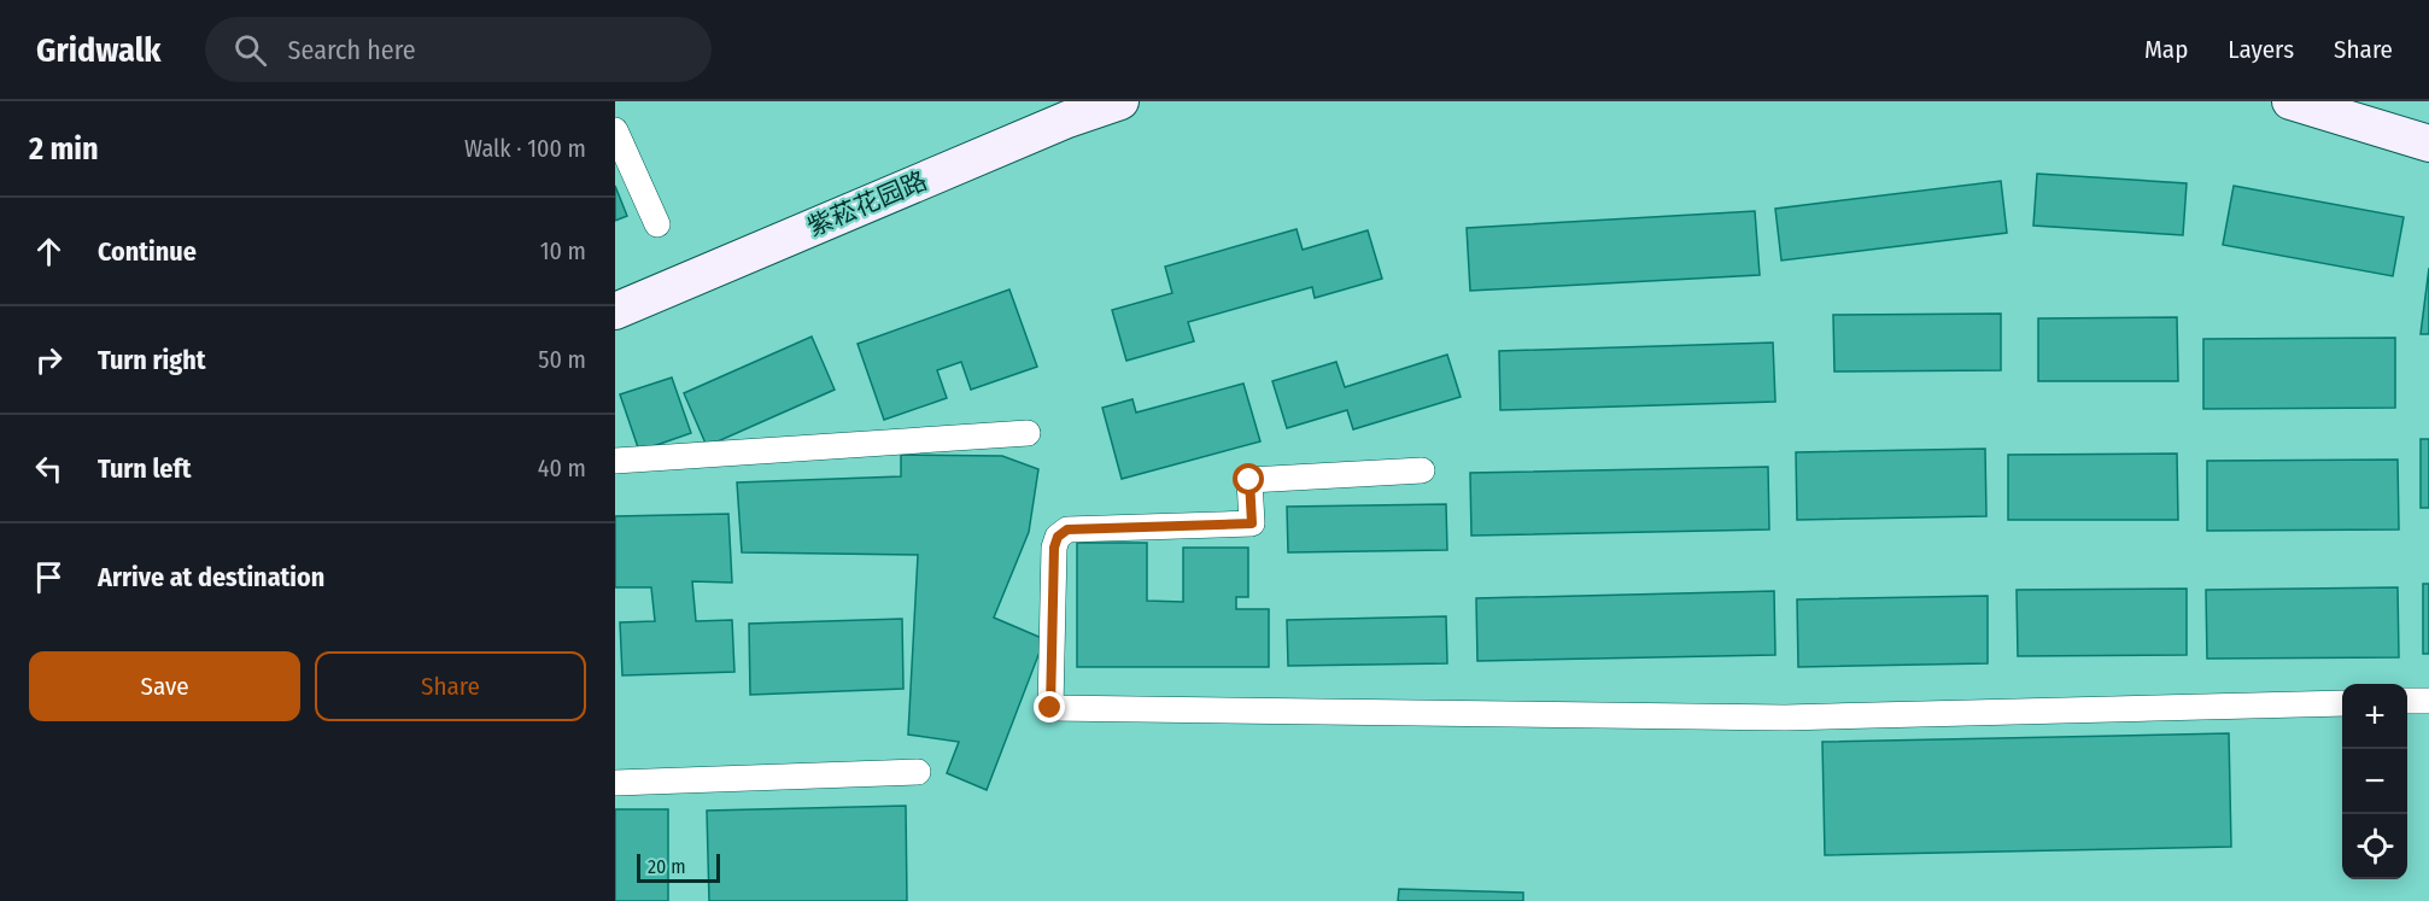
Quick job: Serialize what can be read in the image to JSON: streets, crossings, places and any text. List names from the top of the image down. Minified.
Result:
{"streets":{"street":["紫菘花园路"]},"scale_bar":"20 m","page":{"header":"Gridwalk","search":"Search here","nav":["Map","Layers","Share"],"heading":["2 min","Walk · 100 m"],"list":[["Continue","10 m"],["Turn right","50 m"],["Turn left","40 m"],"Arrive at destination"],"buttons":["Save","Share"],"map_buttons":["+","−"],"scale":"20 m"}}
